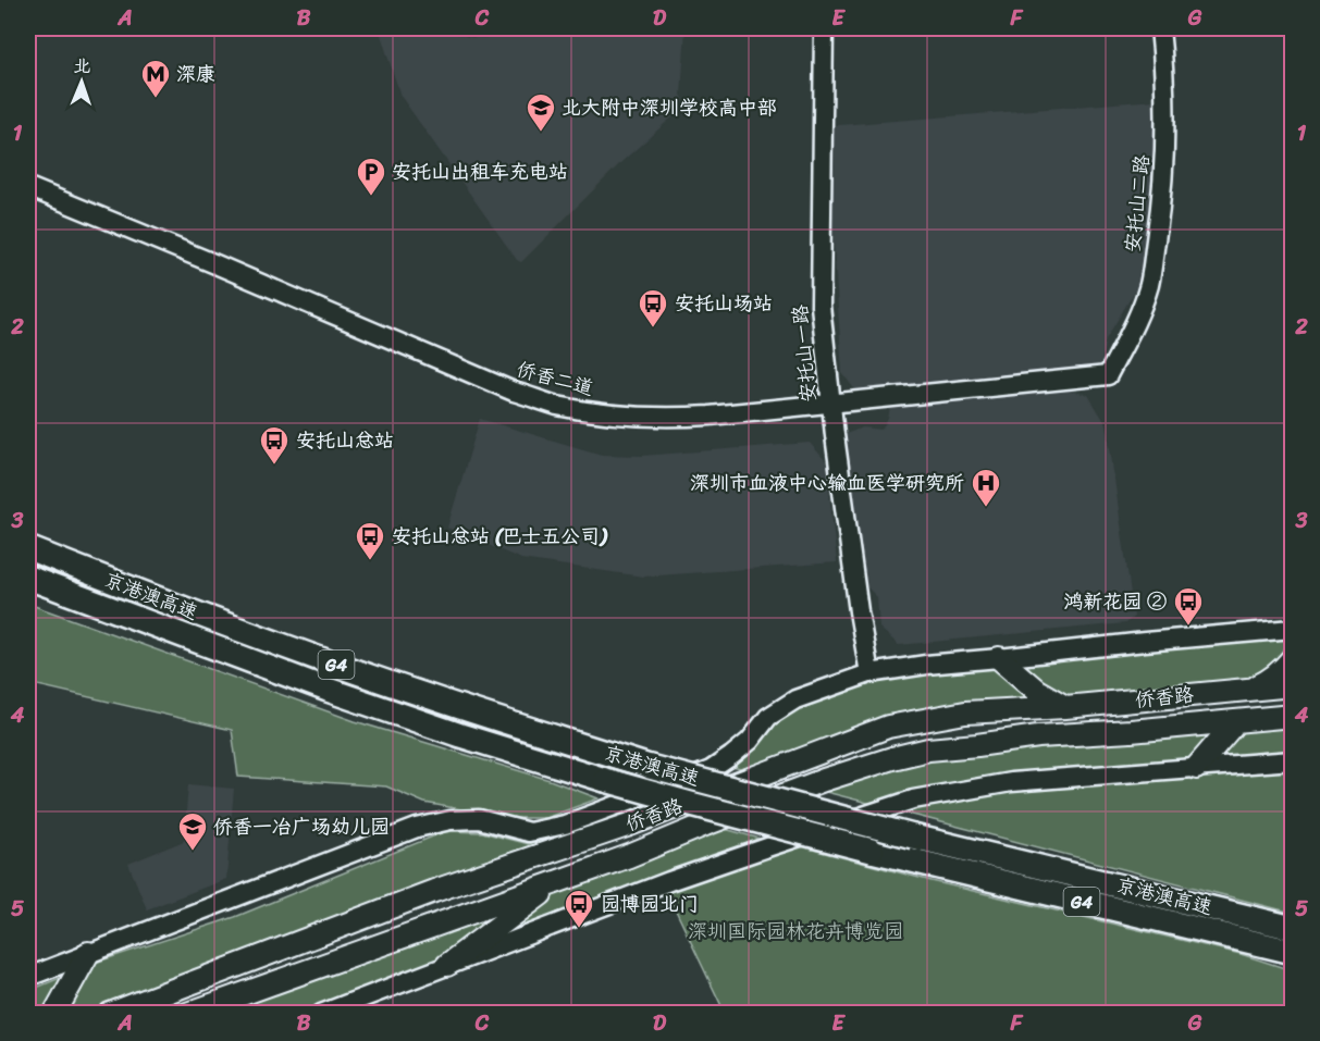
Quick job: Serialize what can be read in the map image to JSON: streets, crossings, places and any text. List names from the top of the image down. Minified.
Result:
{"streets":{"highway":["京港澳高速","G4"],"main road":["安托山二路","安托山一路","侨香二道","侨香路"]},"crossings":[["安托山二路","侨香二道"],["安托山一路","侨香二道"]],"parks":["深圳国际园林花卉博览园"],"places":{"metro station":["深康"],"school or university":["北大附中深圳学校高中部","侨香一冶广场幼儿园"],"parking":["安托山出租车充电站"],"bus stop":["安托山场站","安托山总站","安托山总站 (巴士五公司)","鸿新花园 ②","园博园北门"],"hospital":["深圳市血液中心输血医学研究所"]},"north":"top","grid":{"columns":["A","B","C","D","E","F","G"],"rows":["1","2","3","4","5"]}}
